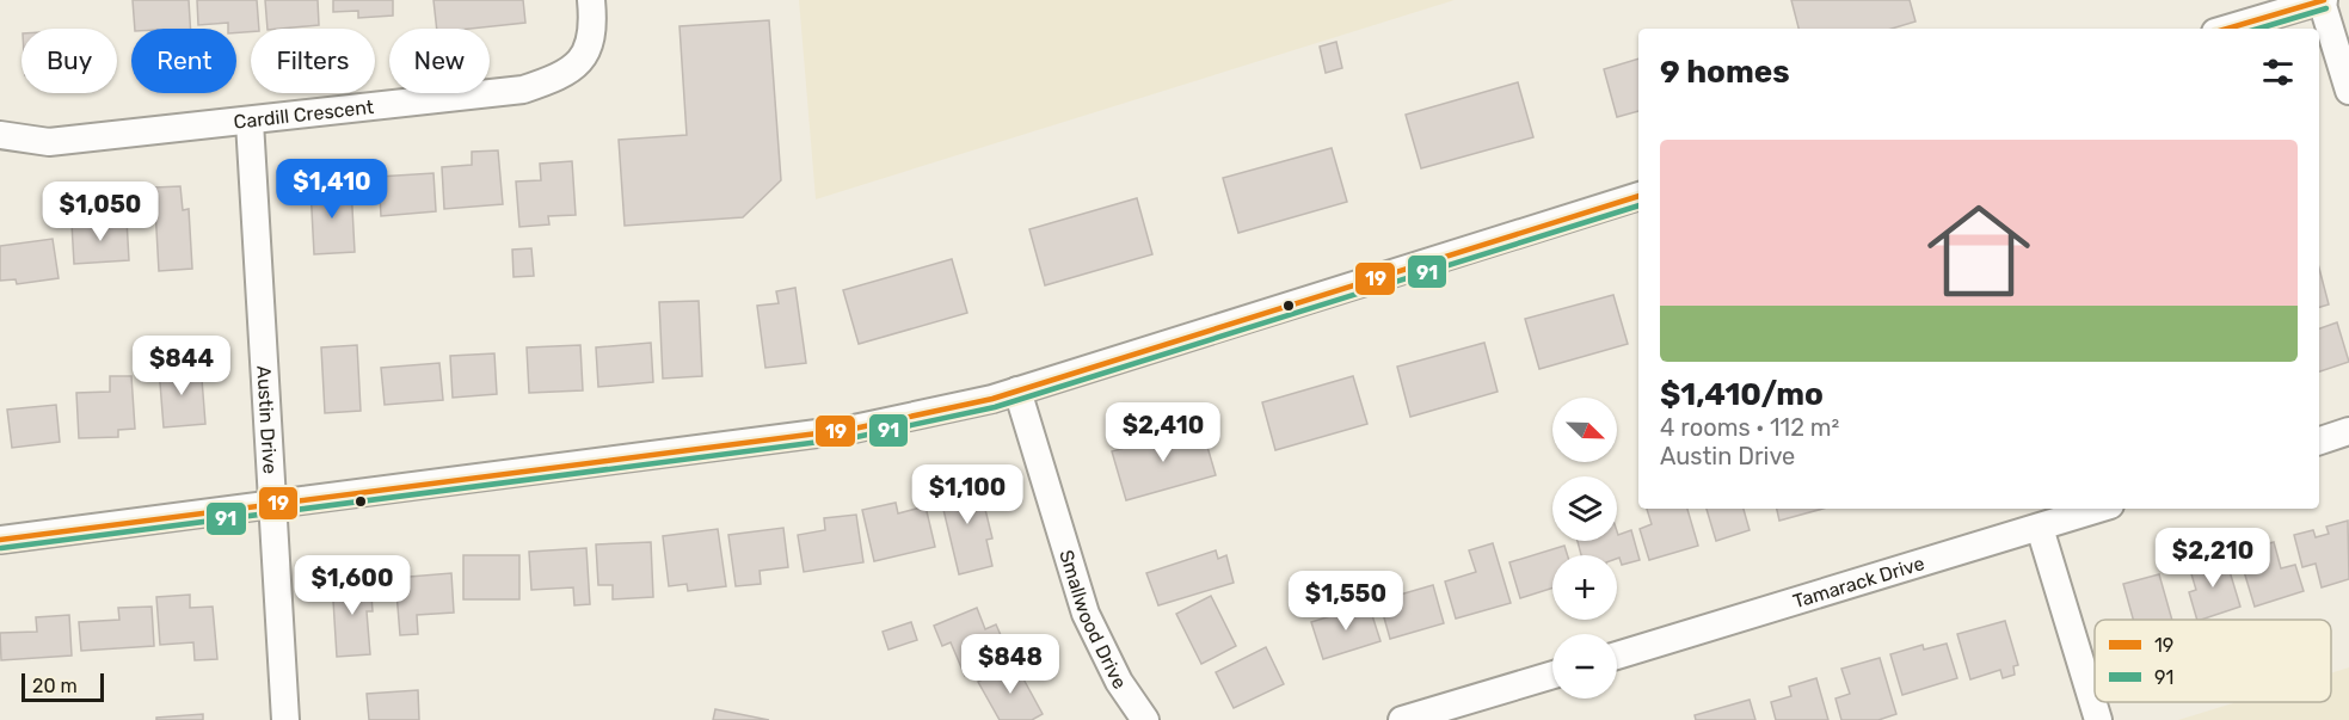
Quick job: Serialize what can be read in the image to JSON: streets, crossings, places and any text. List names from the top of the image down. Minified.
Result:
{"streets":{"street":["Cardill Crescent","Austin Drive","Tamarack Drive","Smallwood Drive"]},"crossings":[["Cardill Crescent","Austin Drive"]],"lines":["transit line 19","transit line 91"],"legend":["19","91"],"scale_bar":"20 m","north":"bottom right","page":{"chip":["Buy","Rent","Filters","New"],"heading":"9 homes","list":[{"name":"$1,410/mo","note":"4 rooms · 112 m² · Austin Drive"}],"price":["$1,410","$1,050","$844","$2,410","$1,100","$2,210","$1,600","$1,550","$848"],"map_buttons":["+","−"],"scale":"20 m"}}
